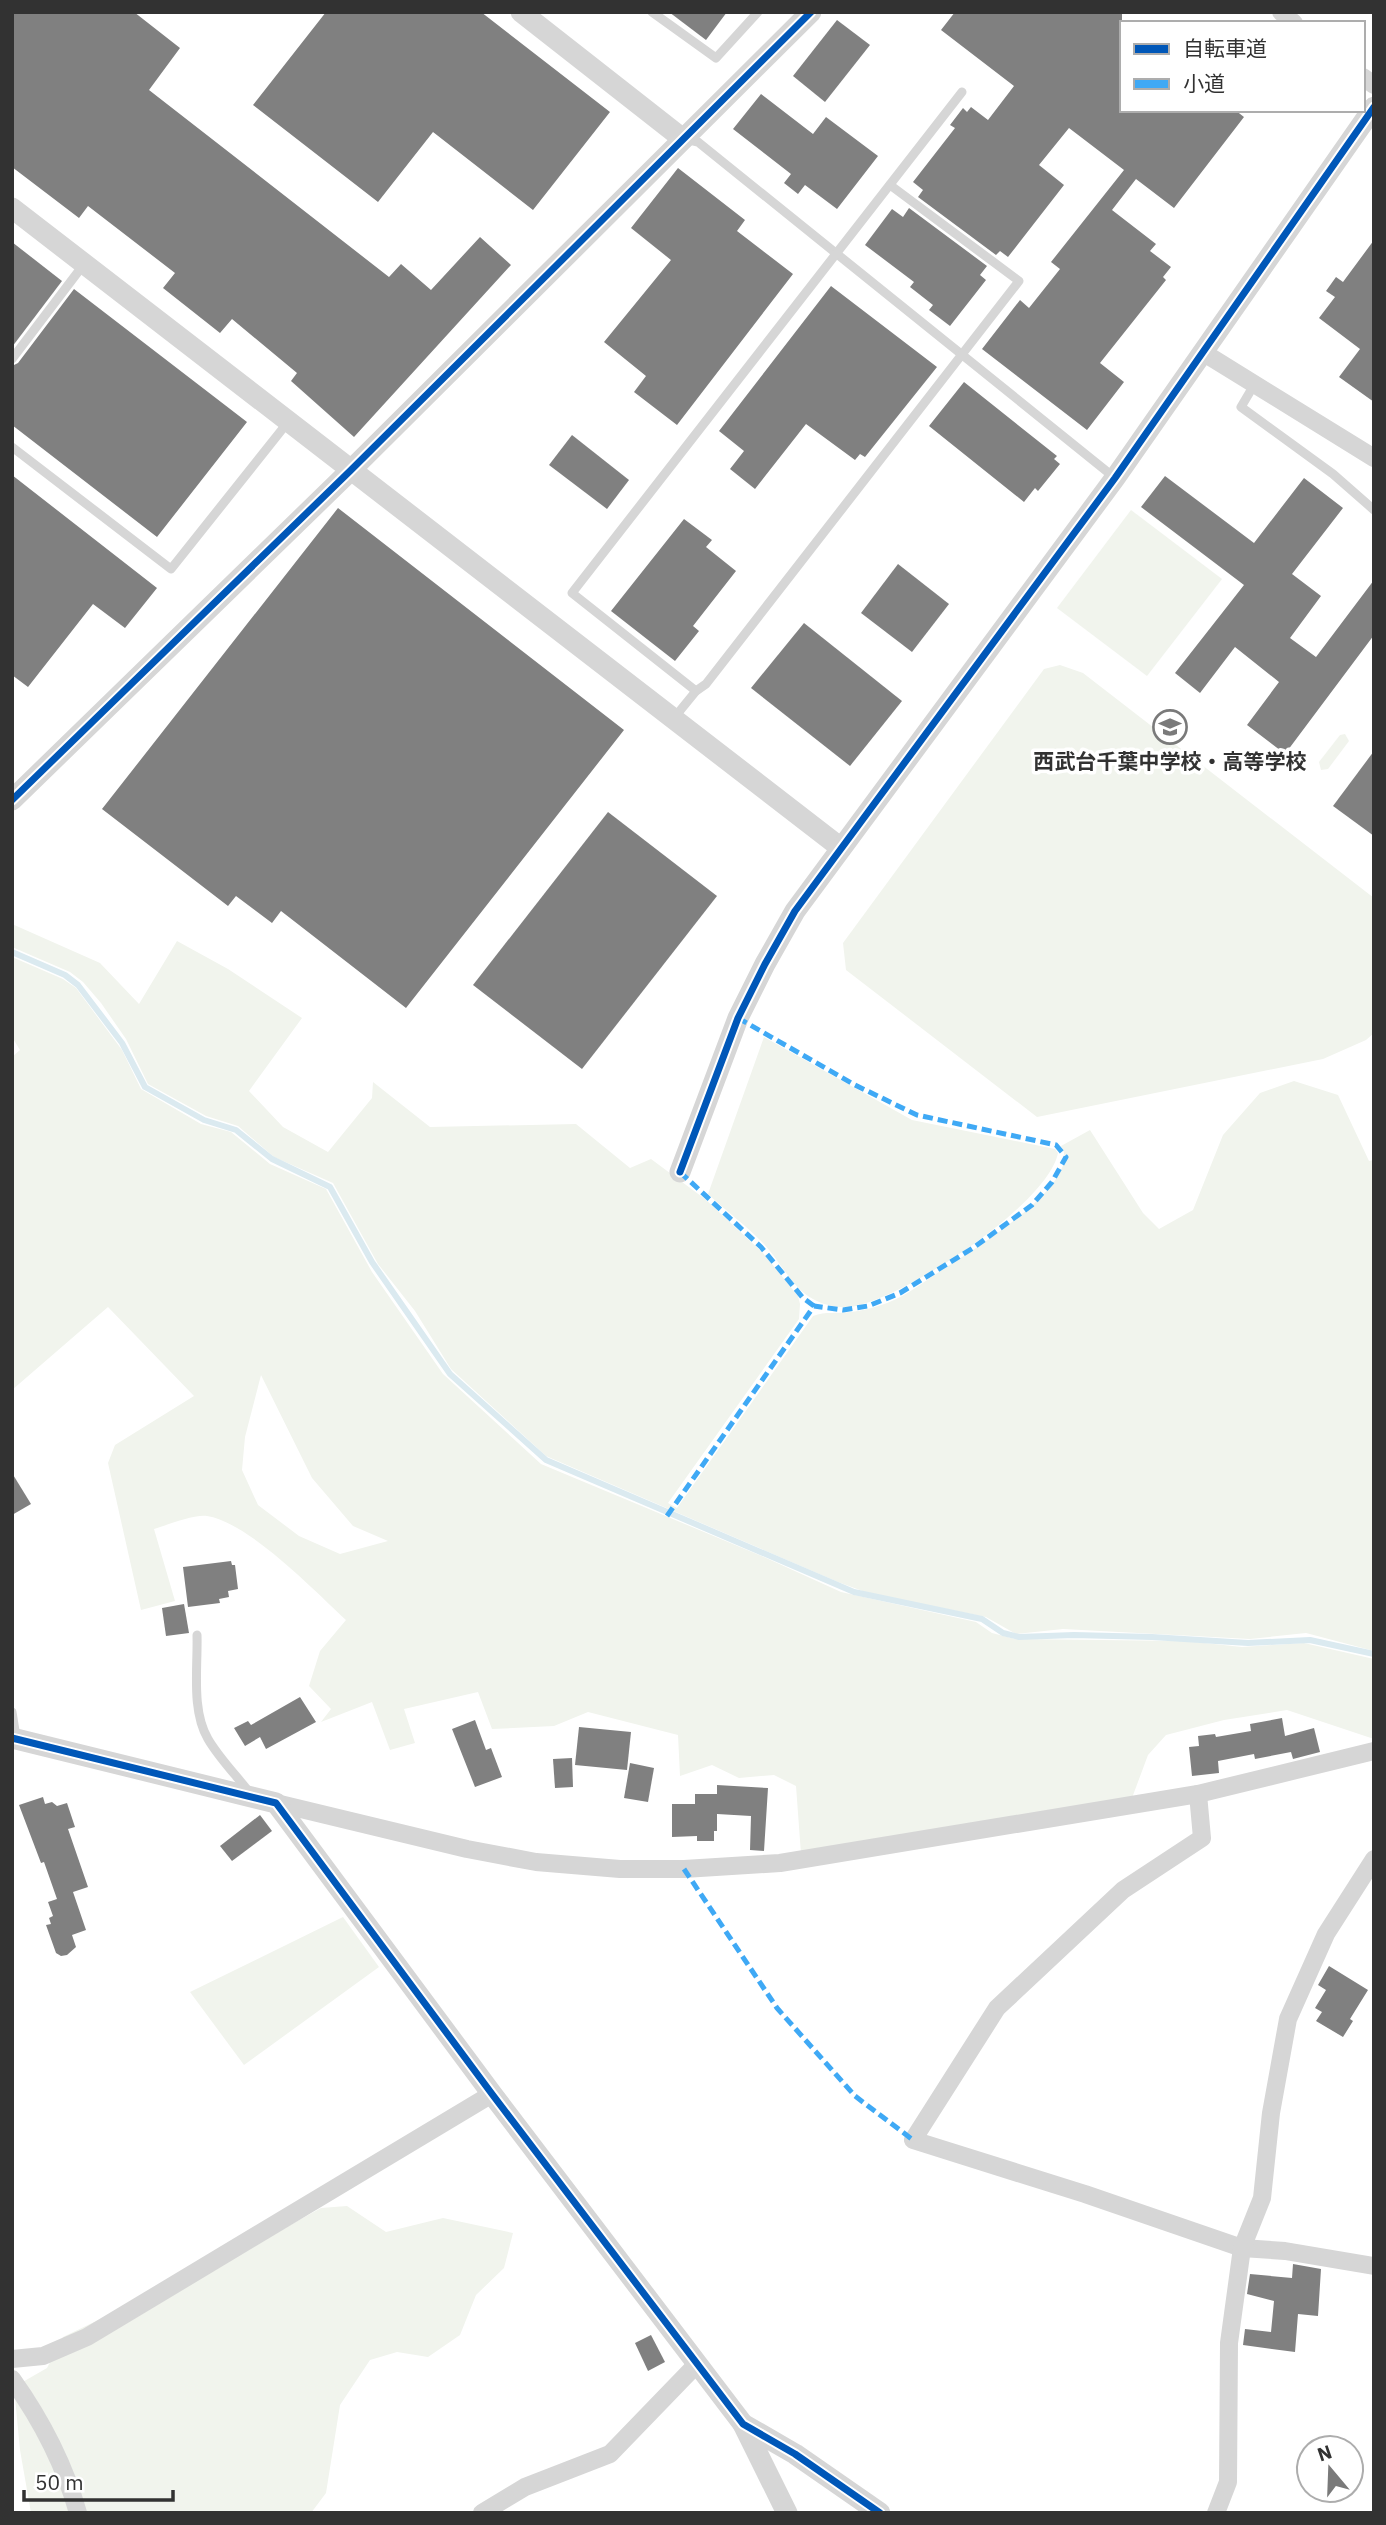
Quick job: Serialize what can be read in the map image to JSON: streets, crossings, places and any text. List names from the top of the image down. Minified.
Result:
{"places":{"school or university":["西武台千葉中学校・高等学校"]},"legend":["自転車道","小道"],"scale_bar":"50 m","north":"top"}
